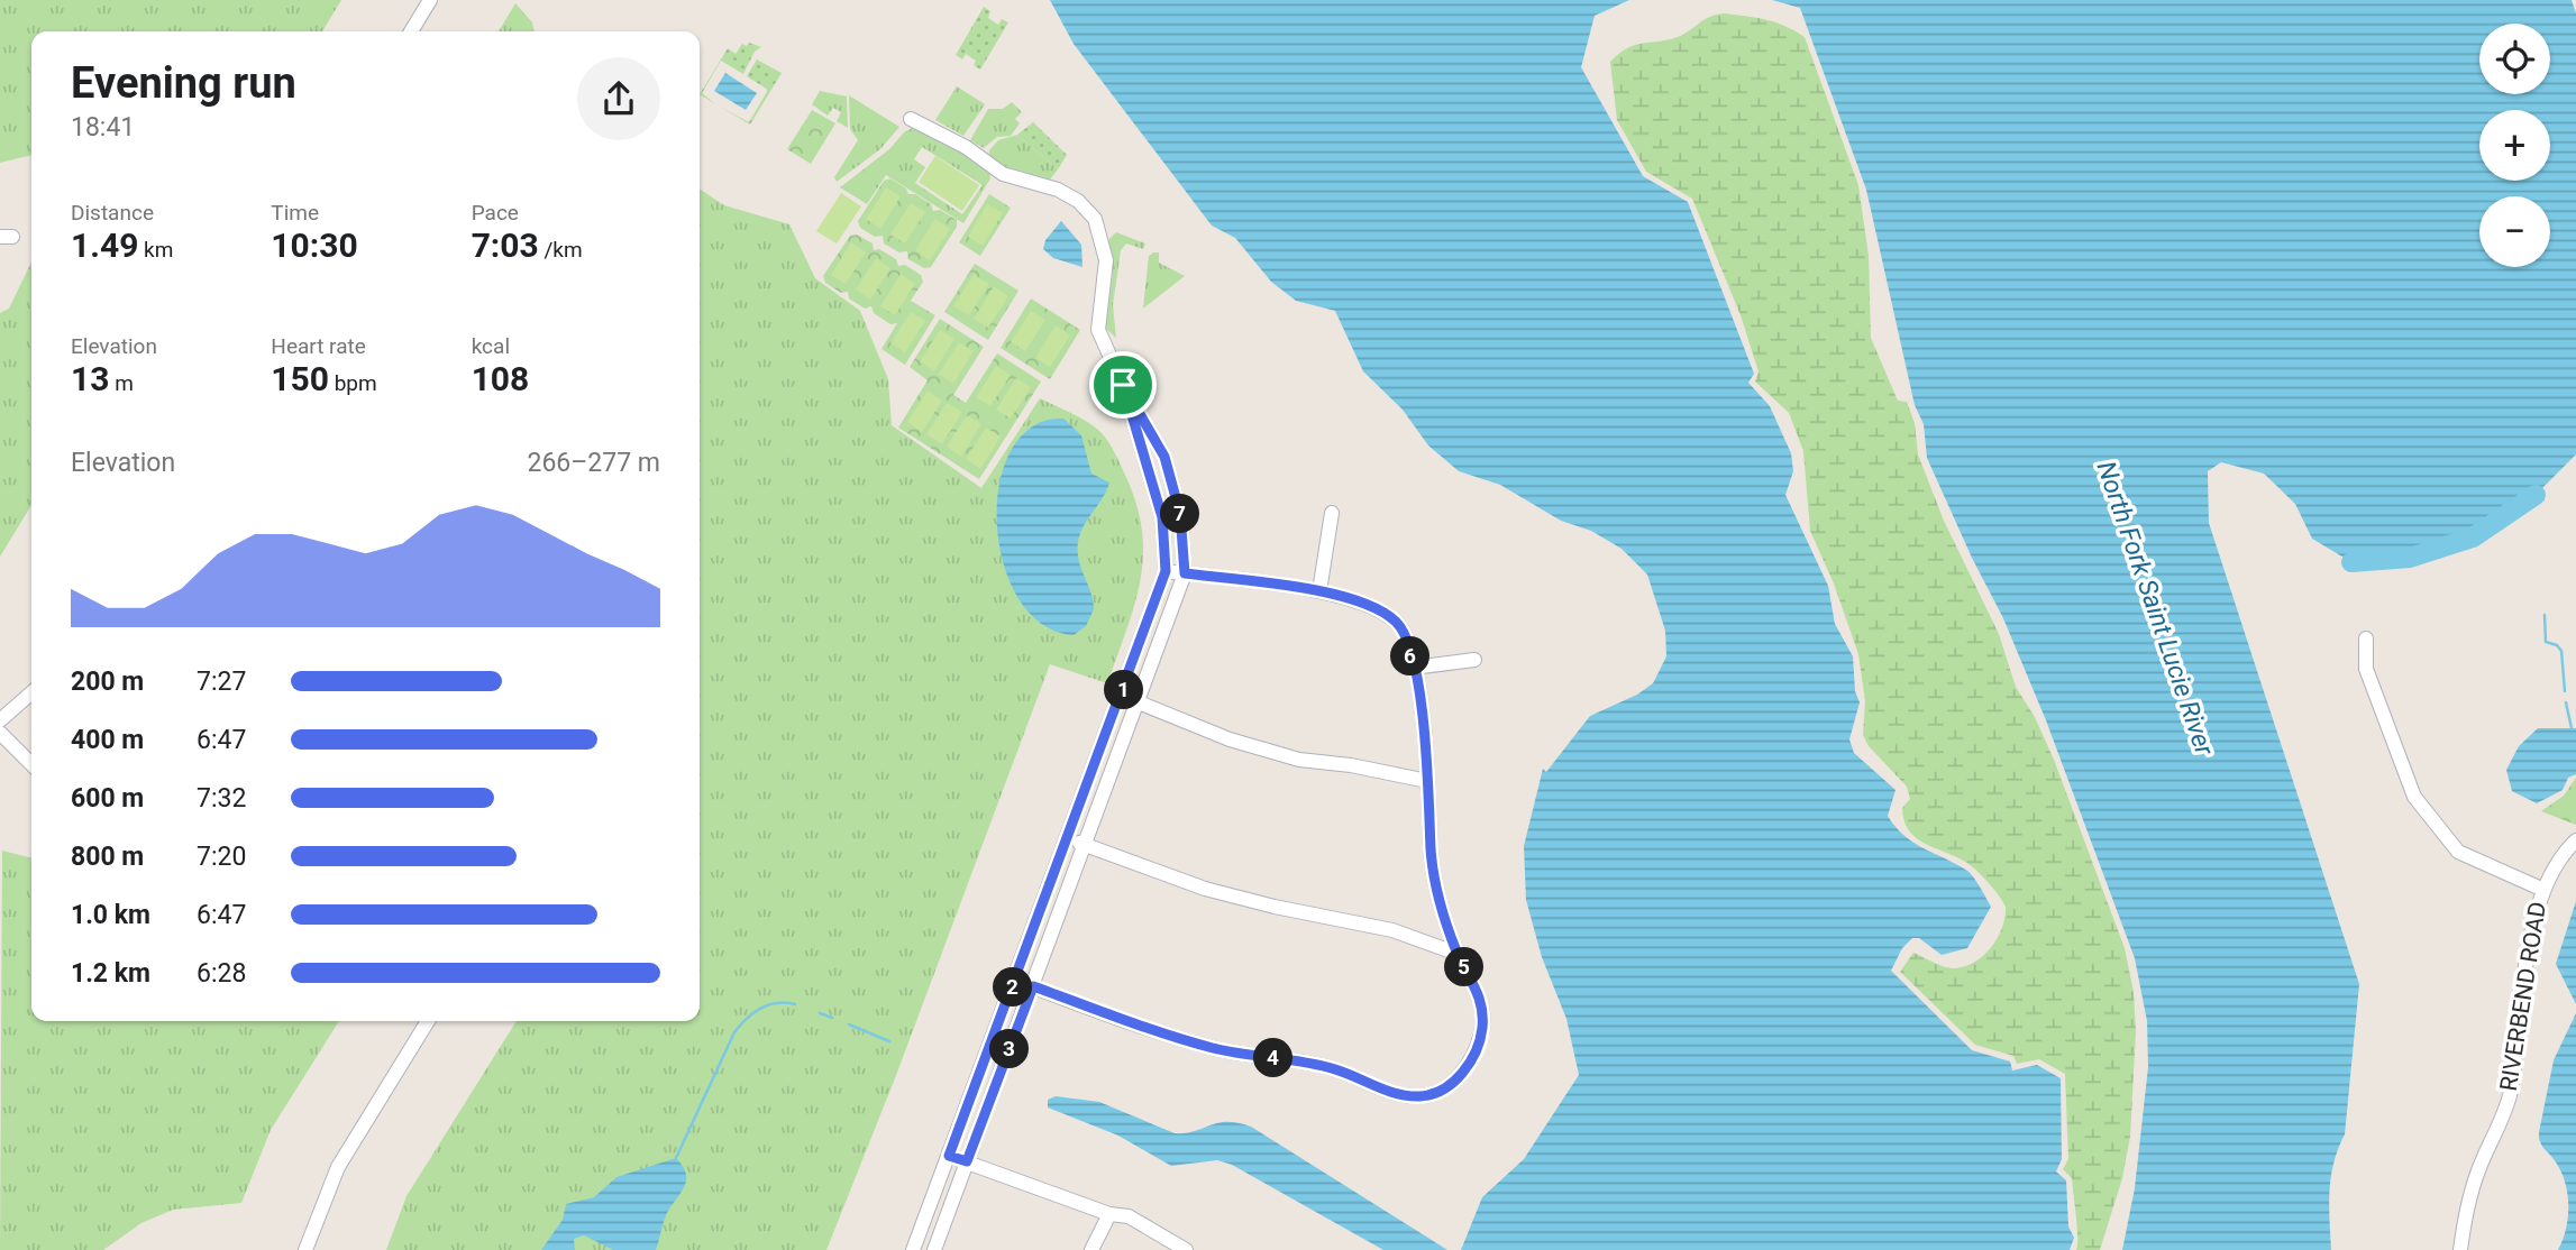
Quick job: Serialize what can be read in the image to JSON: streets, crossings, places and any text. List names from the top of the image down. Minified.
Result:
{"streets":{"street":["RIVERBEND ROAD"]},"water":["North Fork Saint Lucie River"],"page":{"map_buttons":["+","−"],"heading":["Evening run","18:41"],"stats":[["Distance","1.49 km"],["Time","10:30"],["Pace","7:03 /km"],["Elevation","13 m"],["Heart rate","150 bpm"],["kcal","108"]],"chart":["Elevation","266–277 m"],"pins":["7","6","1","5","2","3","4"],"list":[{"name":"200 m","note":"7:27"},{"name":"400 m","note":"6:47"},{"name":"600 m","note":"7:32"},{"name":"800 m","note":"7:20"},{"name":"1.0 km","note":"6:47"},{"name":"1.2 km","note":"6:28"}]}}
